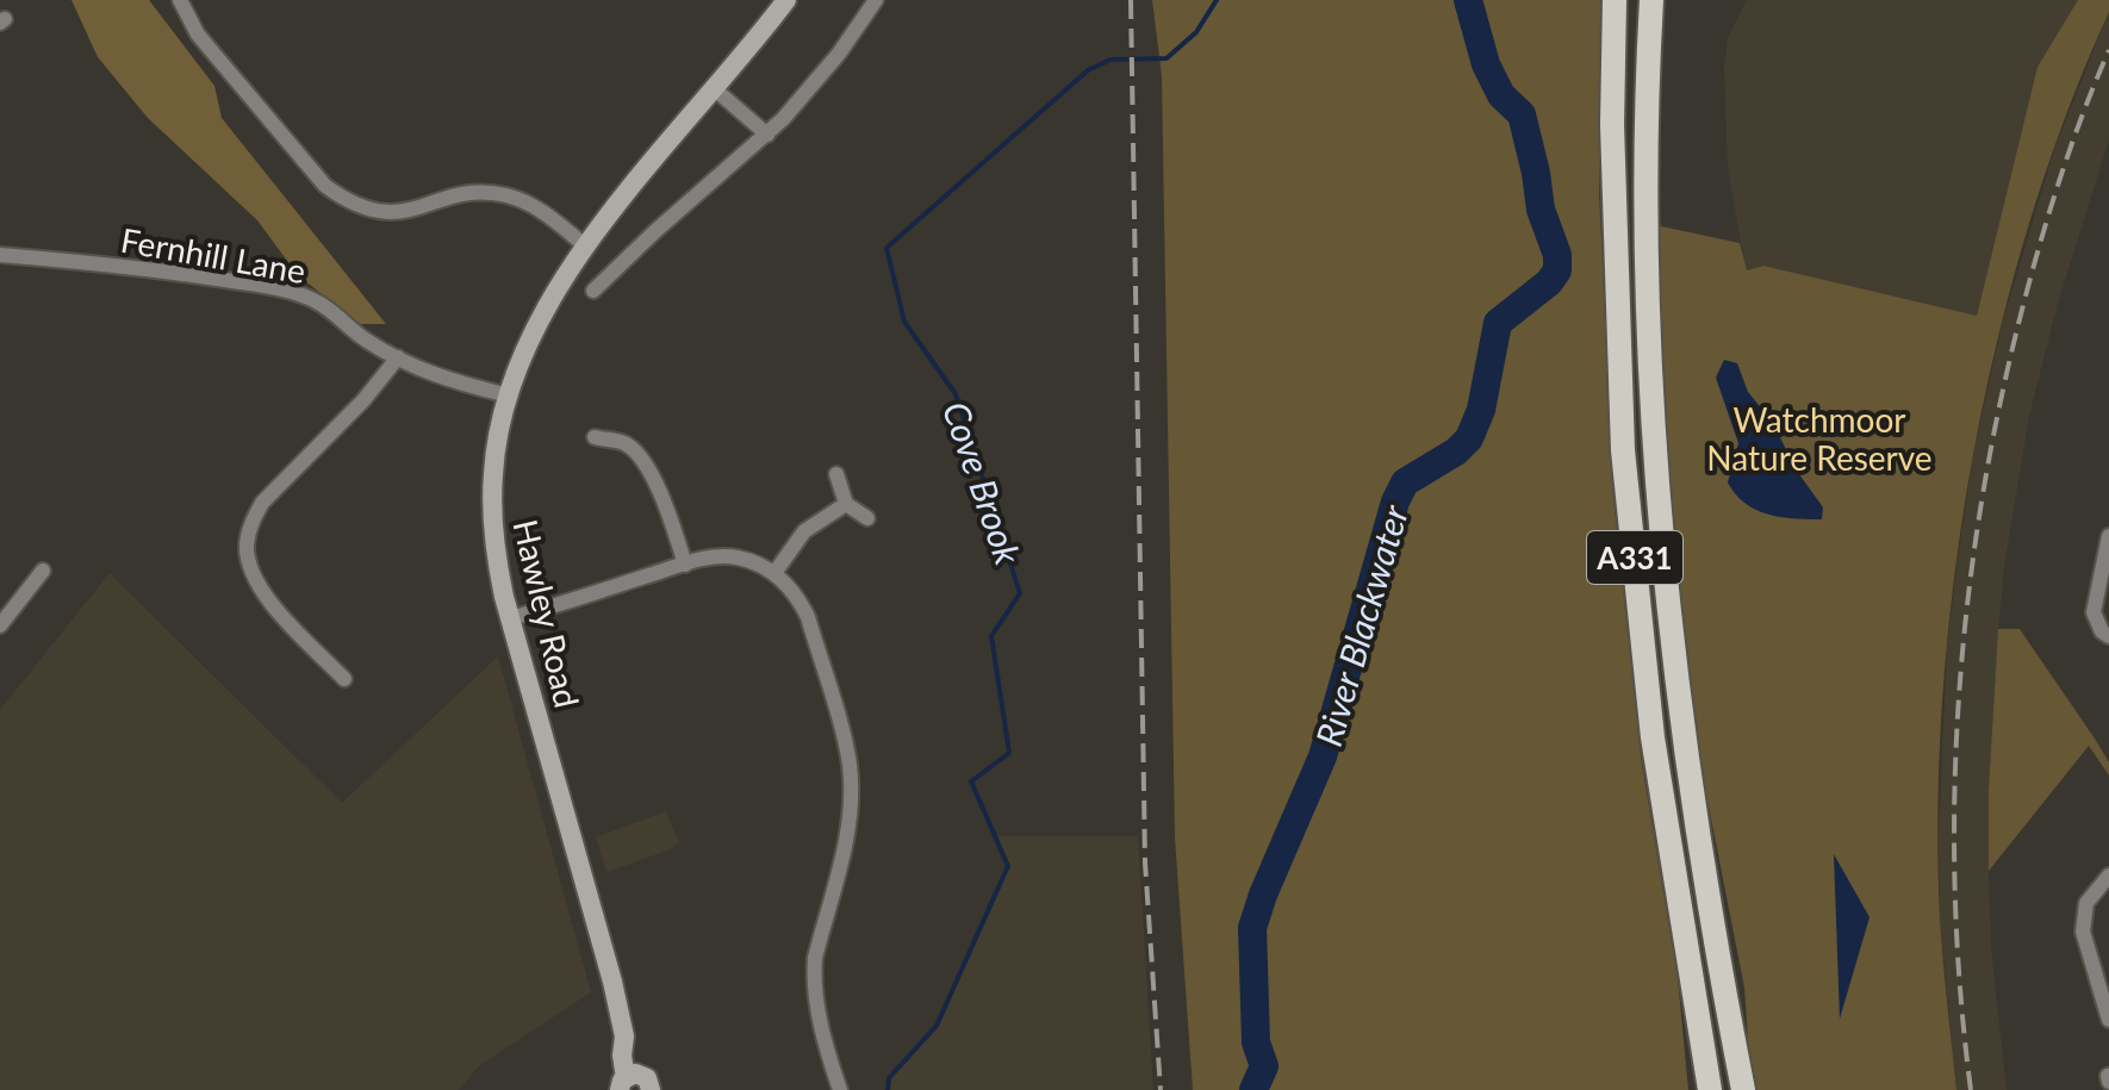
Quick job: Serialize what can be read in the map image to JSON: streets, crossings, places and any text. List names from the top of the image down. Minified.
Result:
{"streets":{"main road":["A331","Hawley Road"],"street":["Fernhill Lane"]},"crossings":[["Fernhill Lane","Hawley Road"]],"water":["Cove Brook","River Blackwater"],"parks":["Watchmoor Nature Reserve"]}
